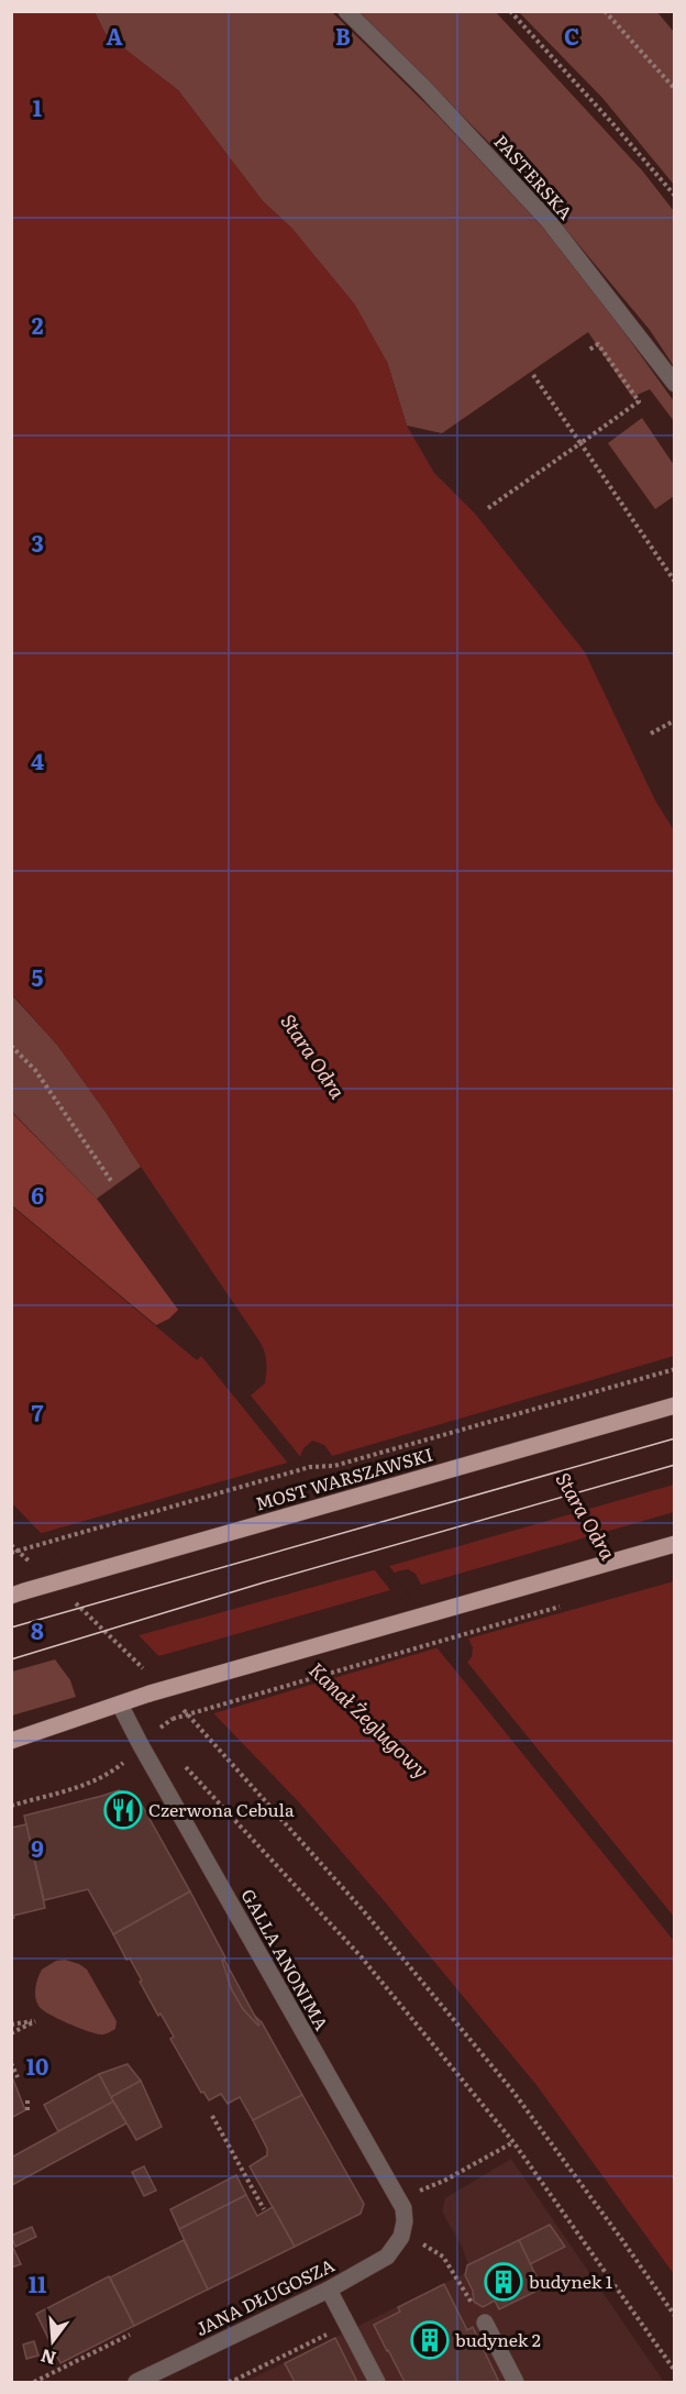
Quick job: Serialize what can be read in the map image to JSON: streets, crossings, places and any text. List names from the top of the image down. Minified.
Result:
{"streets":{"main road":["MOST WARSZAWSKI"],"street":["PASTERSKA","GALLA ANONIMA","JANA DŁUGOSZA"]},"crossings":[["GALLA ANONIMA","JANA DŁUGOSZA"]],"water":["Stara Odra","Kanał Żeglugowy"],"places":{"restaurant":["Czerwona Cebula"],"building":["budynek 1","budynek 2"]},"north":"bottom","grid":{"columns":["A","B","C"],"rows":["1","2","3","4","5","6","7","8","9","10","11"]}}
